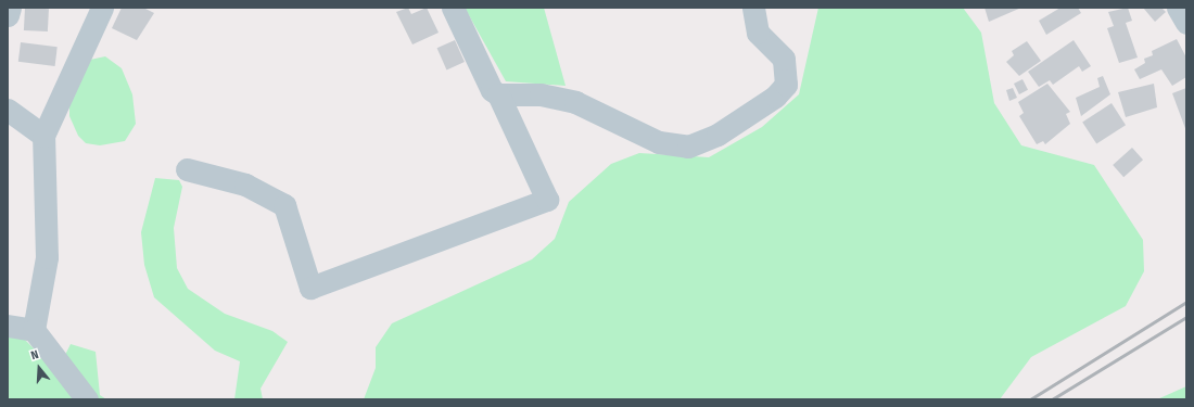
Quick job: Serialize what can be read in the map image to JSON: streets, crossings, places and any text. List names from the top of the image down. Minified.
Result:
{"north":"top"}
